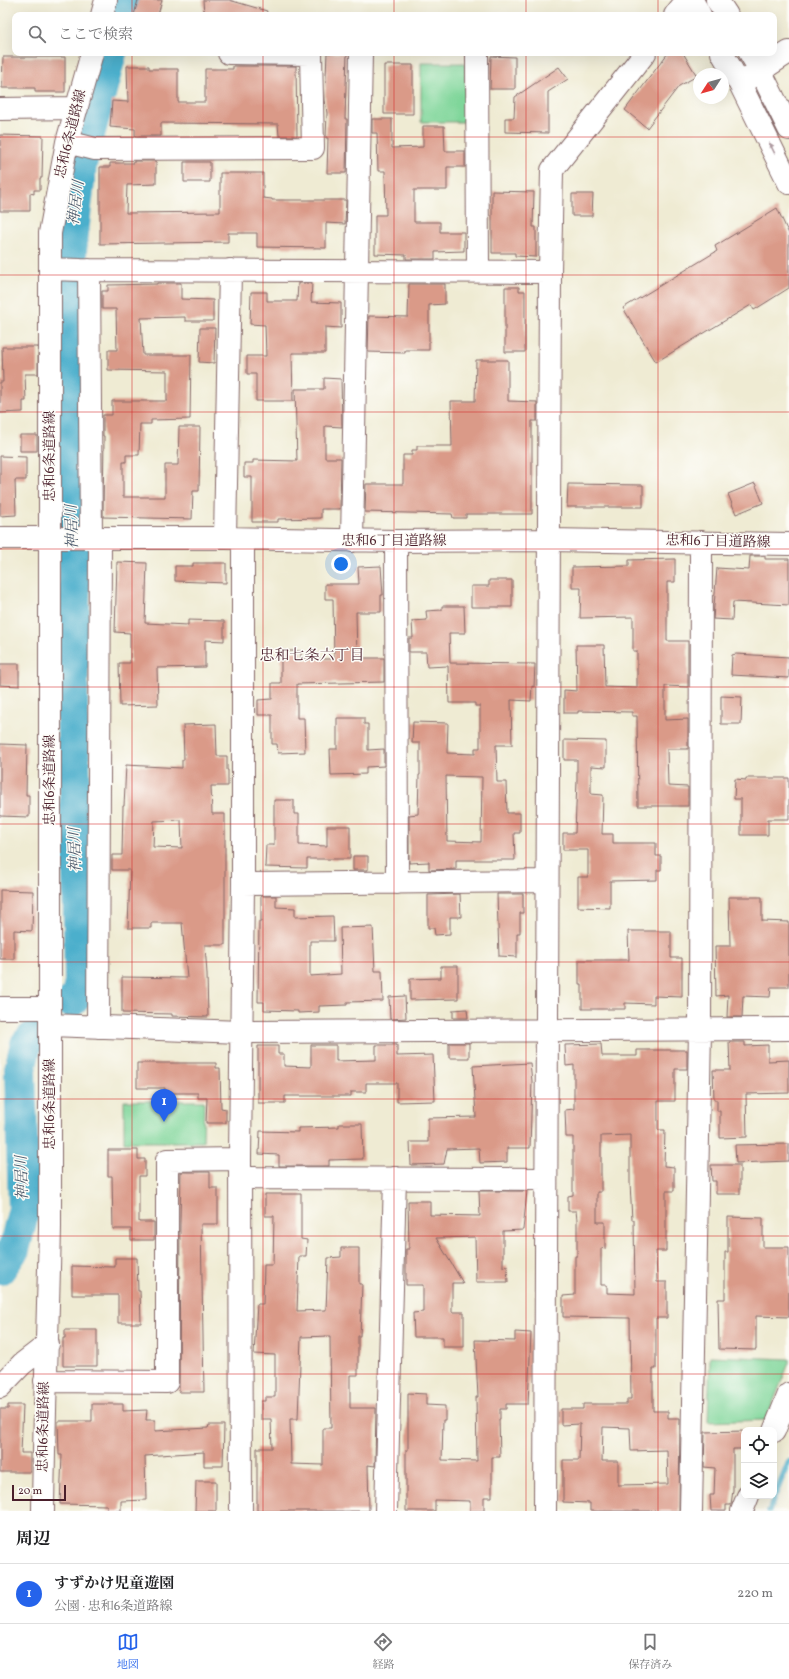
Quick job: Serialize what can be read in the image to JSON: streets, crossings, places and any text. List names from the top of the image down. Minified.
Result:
{"streets":{"main road":["忠和6条道路線","忠和6丁目道路線"]},"crossings":[["忠和6条道路線","忠和6丁目道路線"]],"districts":["忠和七条六丁目"],"water":["神居川"],"scale_bar":"20 m","north":"bottom left","page":{"search":"ここで検索","pins":"1","scale":"20 m","heading":"周辺","list":[{"mark":"1","name":"すずかけ児童遊園","note":"公園 · 忠和6条道路線","value":"220 m"}],"nav":["地図","経路","保存済み"]}}
